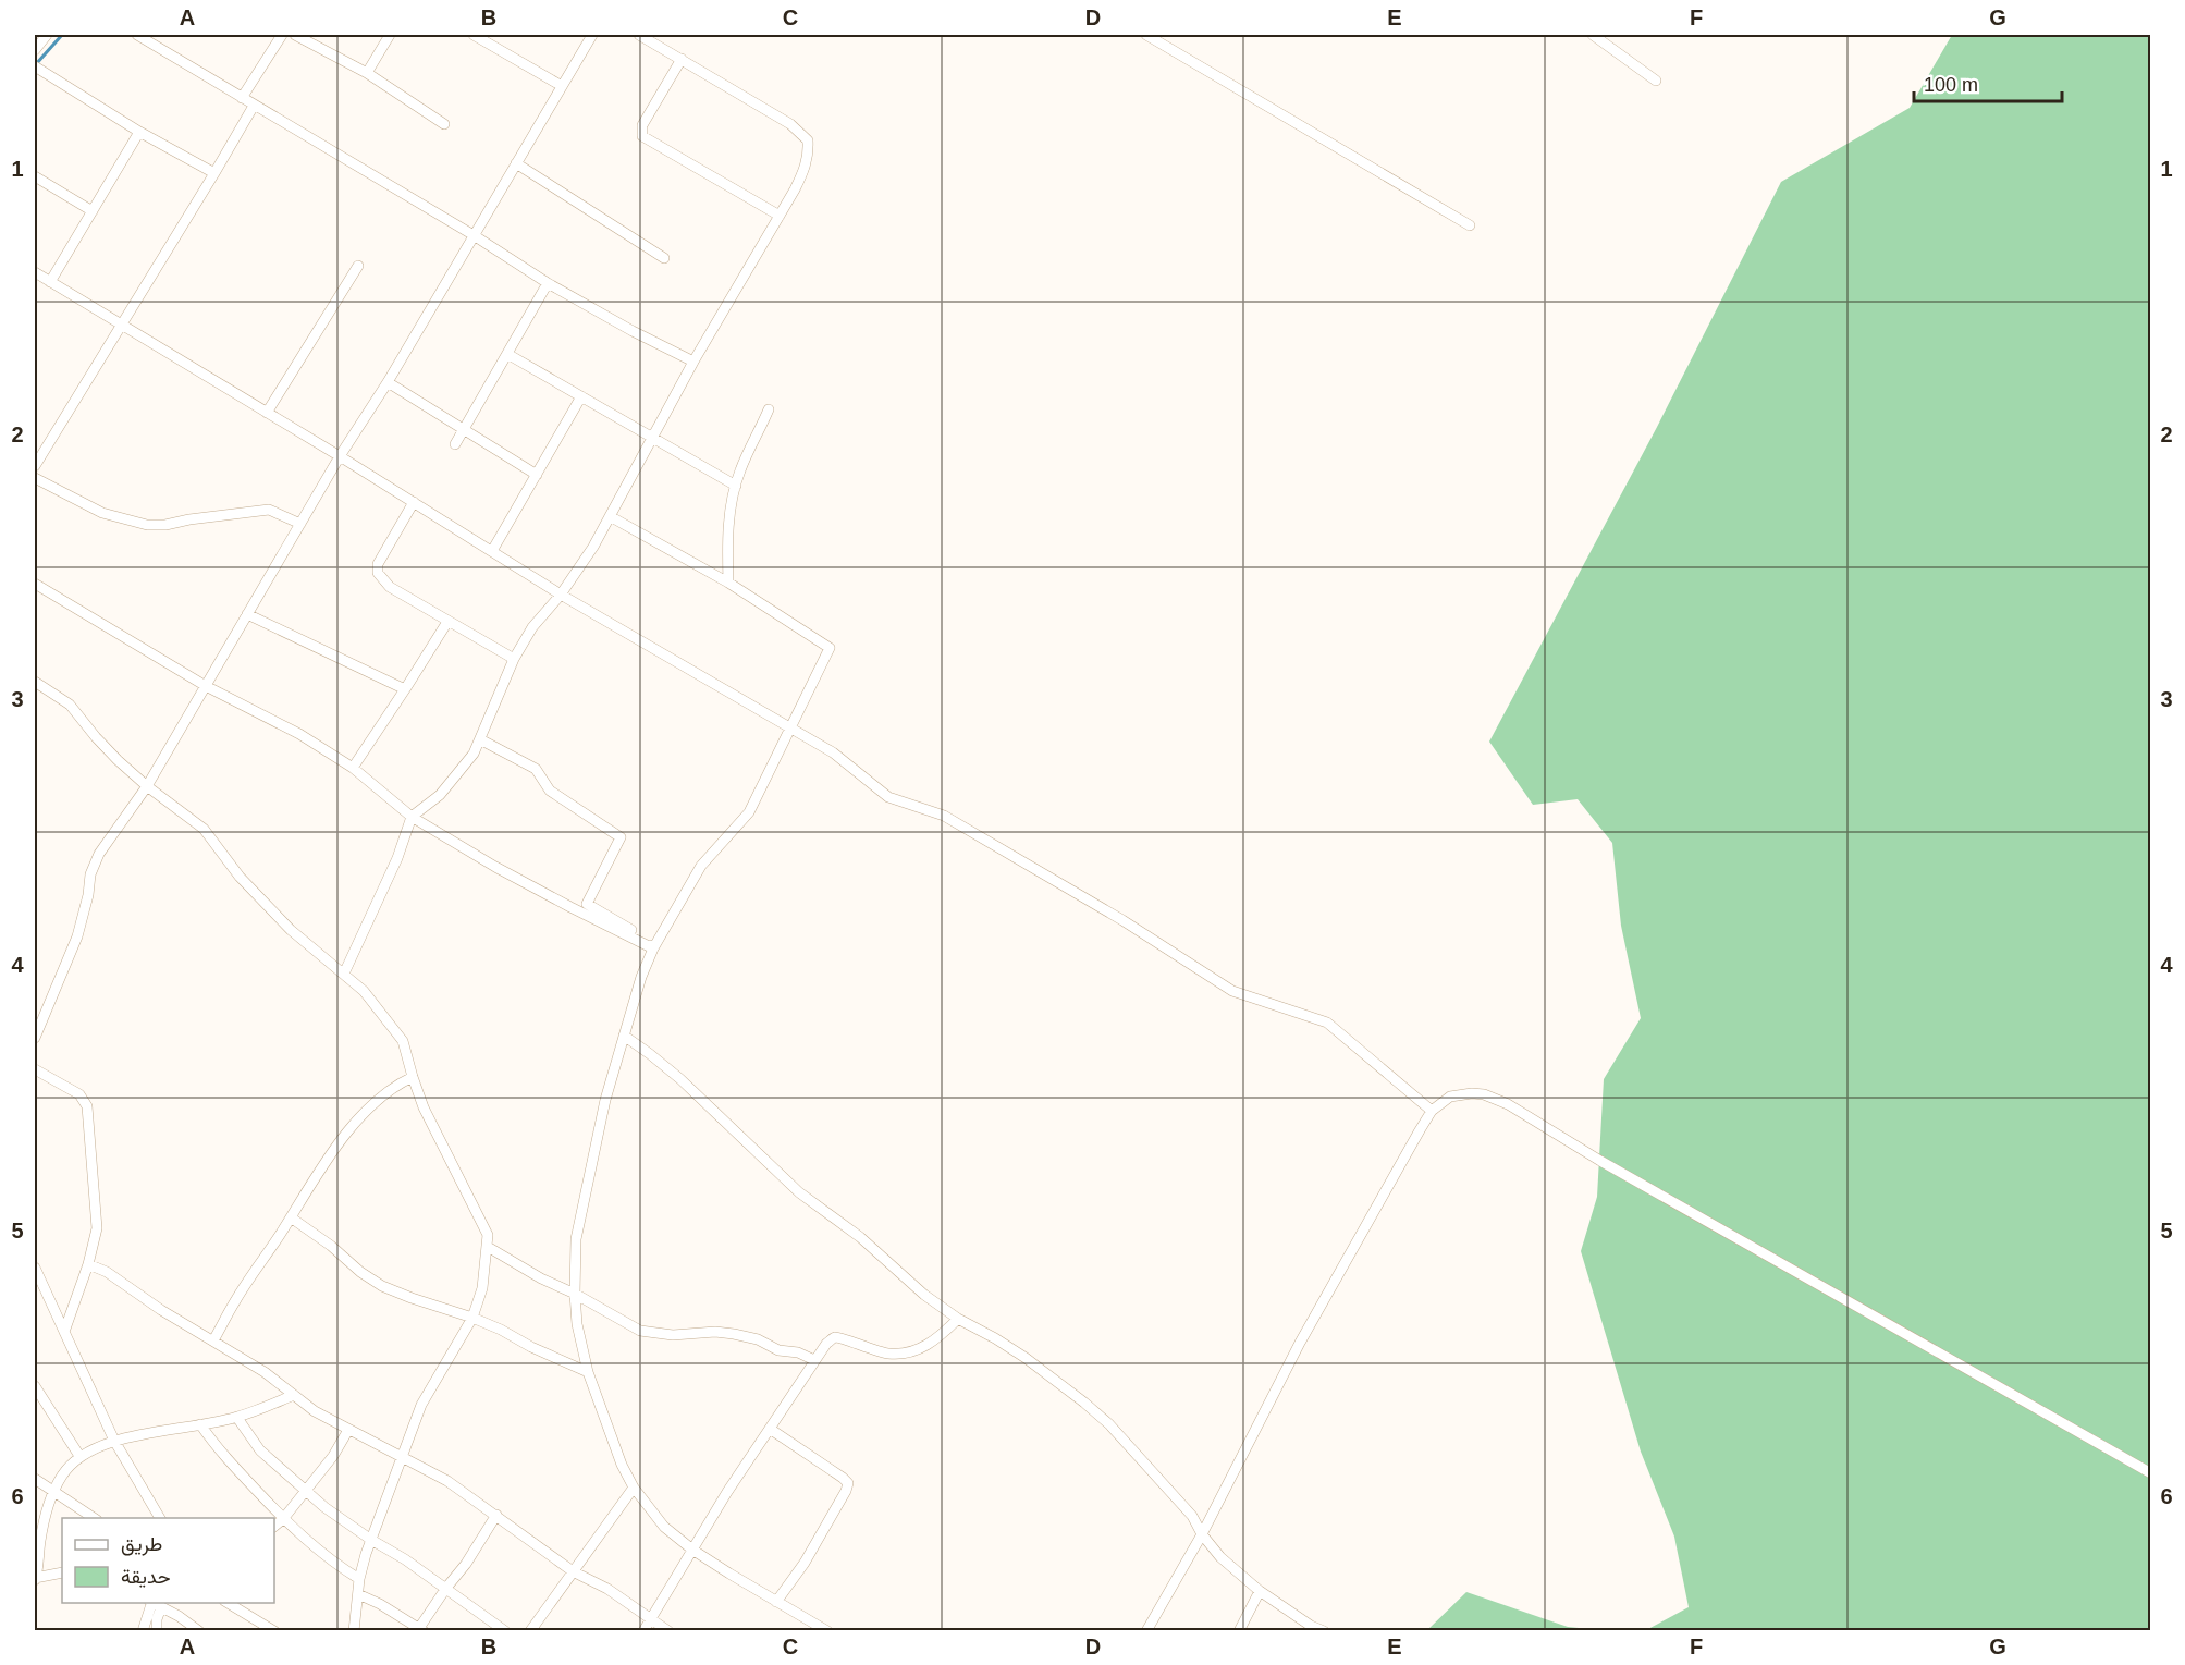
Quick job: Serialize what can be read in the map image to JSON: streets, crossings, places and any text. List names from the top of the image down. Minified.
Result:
{"legend":["طريق","حديقة"],"scale_bar":"100 m","grid":{"columns":["A","B","C","D","E","F","G"],"rows":["1","2","3","4","5","6"]}}
